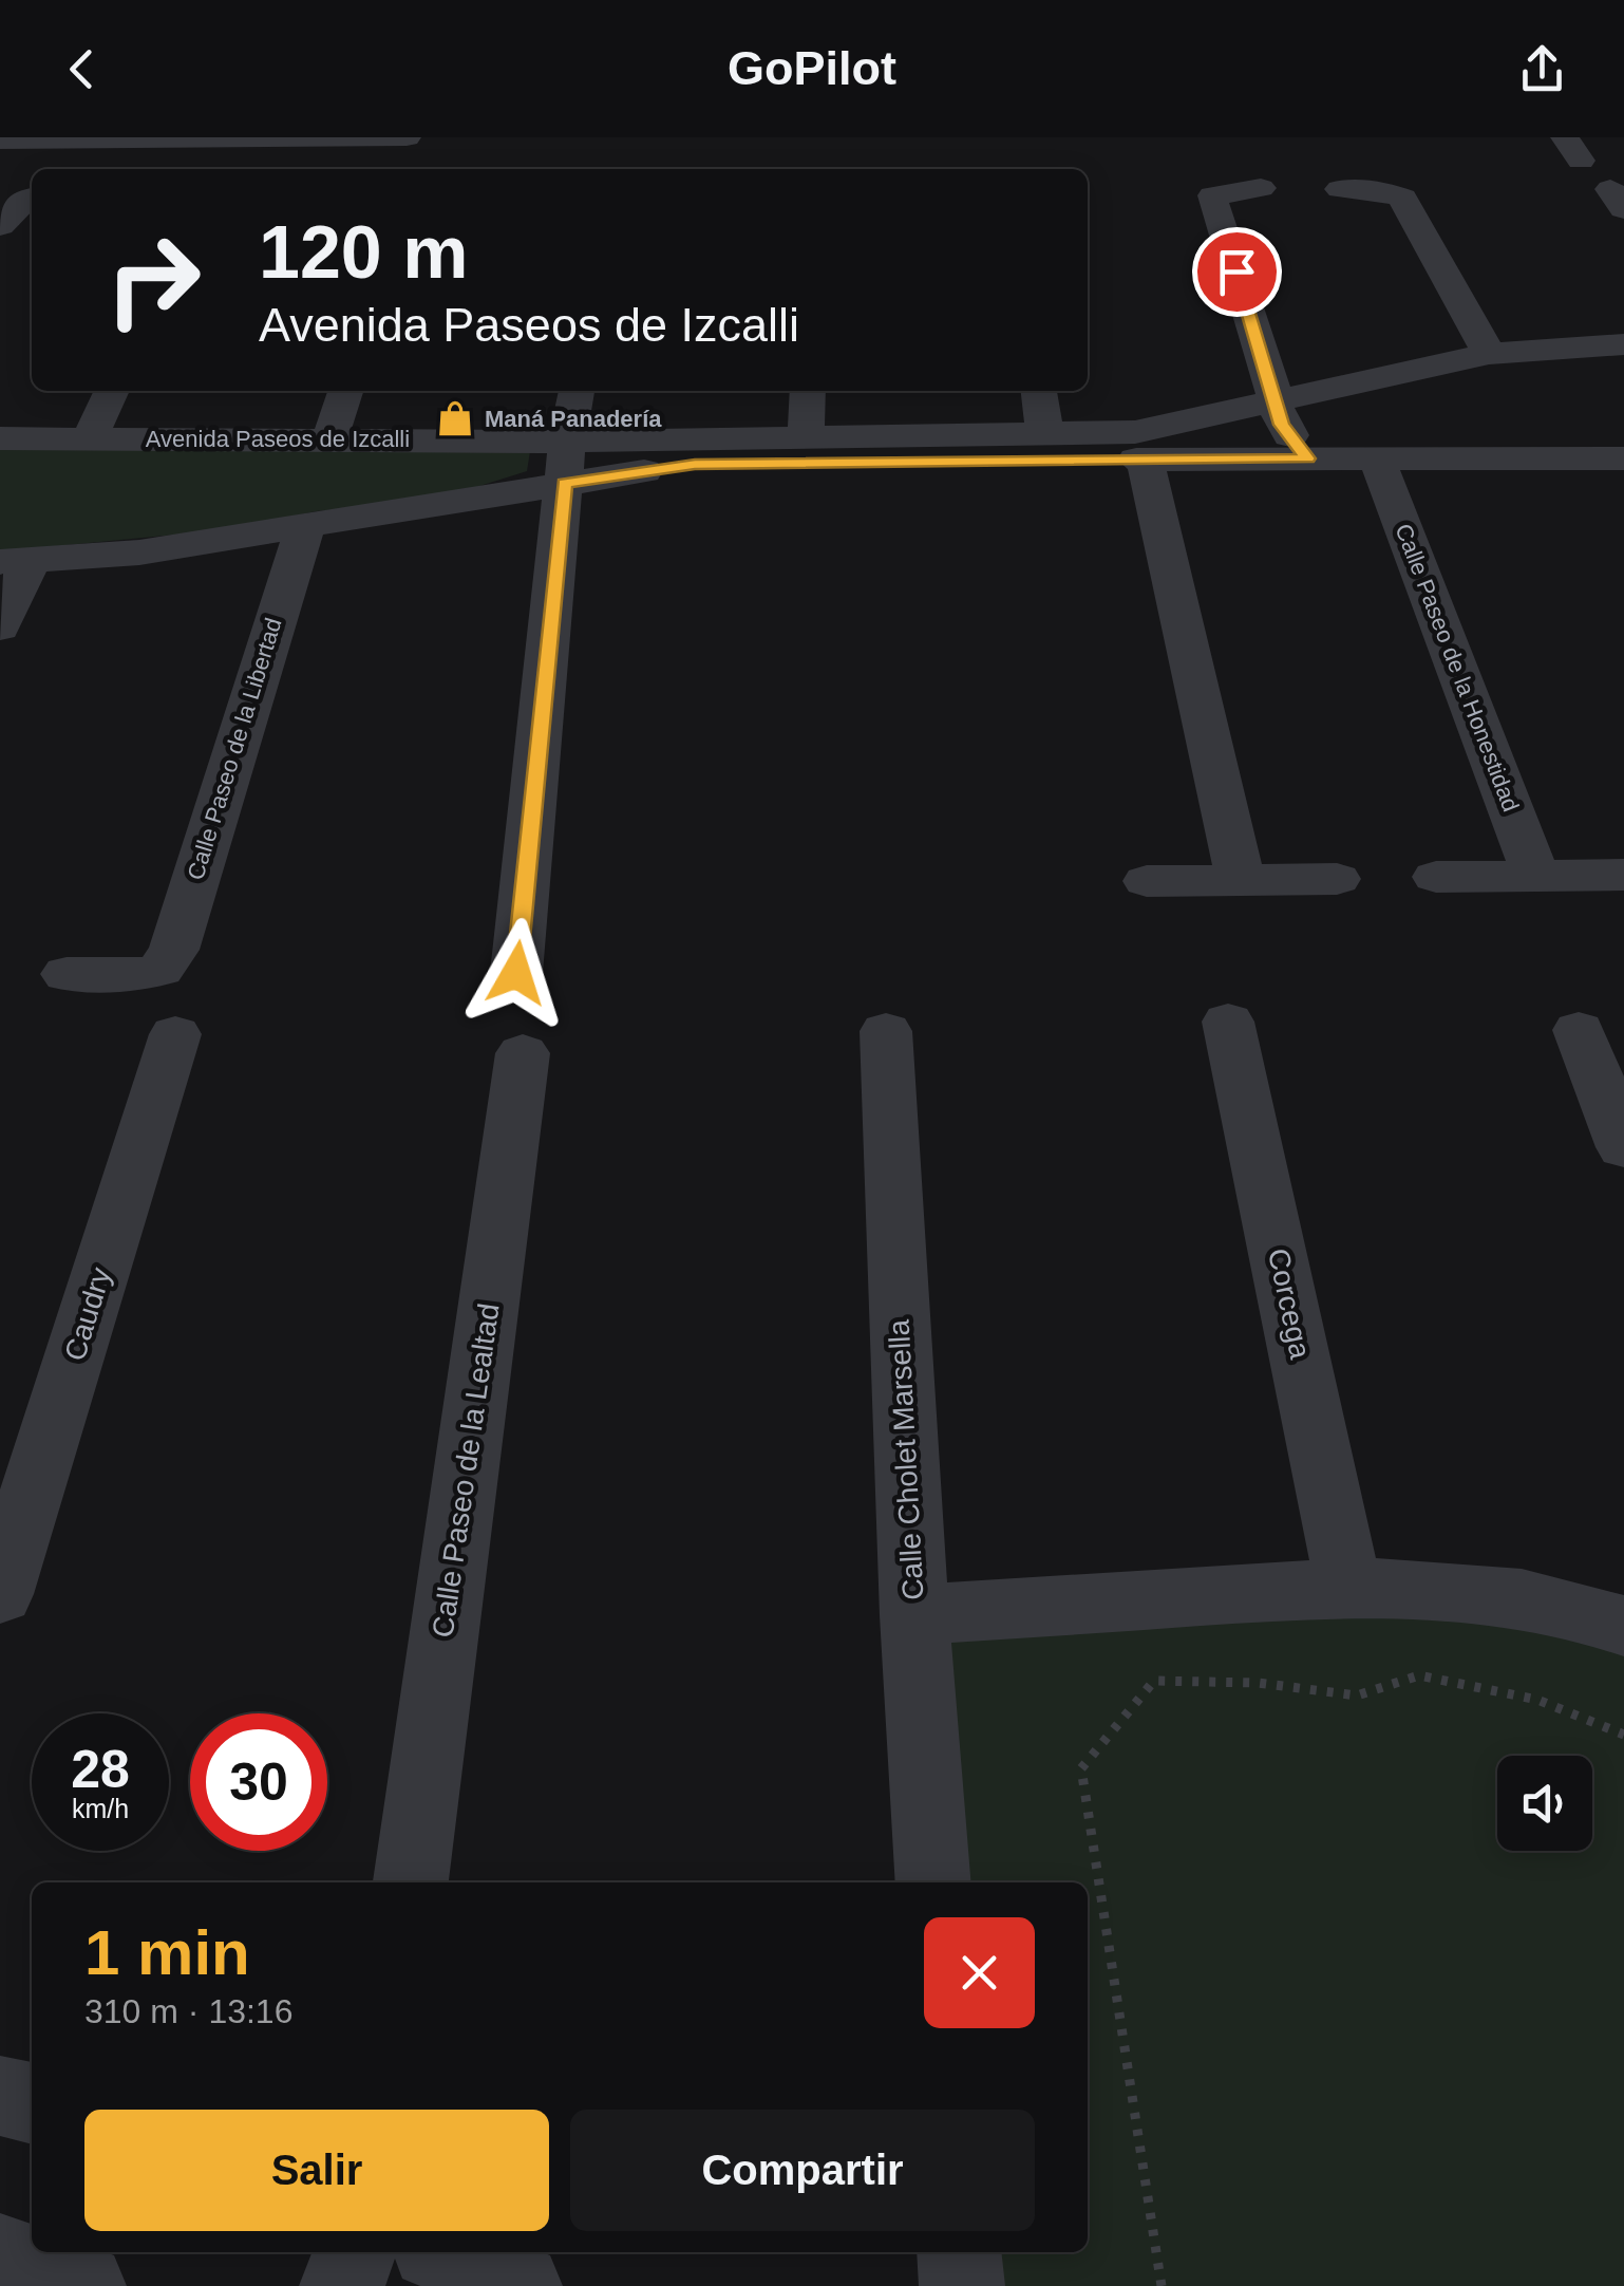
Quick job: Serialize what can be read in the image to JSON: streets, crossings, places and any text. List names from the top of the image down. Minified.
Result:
{"streets":{"street":["Avenida Paseos de Izcalli","Calle Paseo de la Honestidad","Calle Paseo de la Libertad","Corcega","Caudry","Calle Cholet Marsella","Calle Paseo de la Lealtad"]},"places":{"shop":["Maná Panadería"]},"page":{"header":"GoPilot","turn":["120 m","Avenida Paseos de Izcalli"],"speed":"28 km/h","limit":"30","heading":["1 min","310 m · 13:16"],"buttons":["Salir","Compartir"]}}
